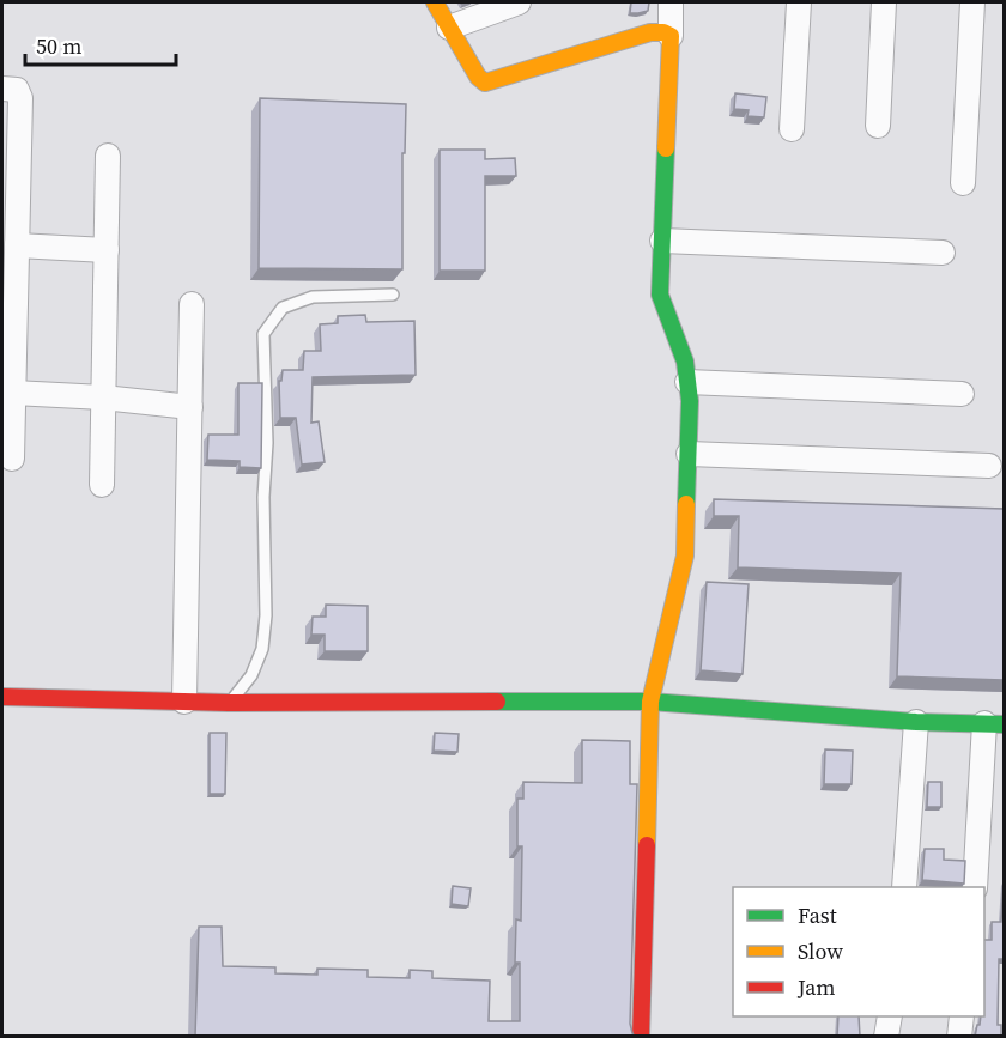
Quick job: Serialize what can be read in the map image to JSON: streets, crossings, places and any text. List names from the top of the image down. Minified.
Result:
{"legend":["Fast","Slow","Jam"],"scale_bar":"50 m"}
